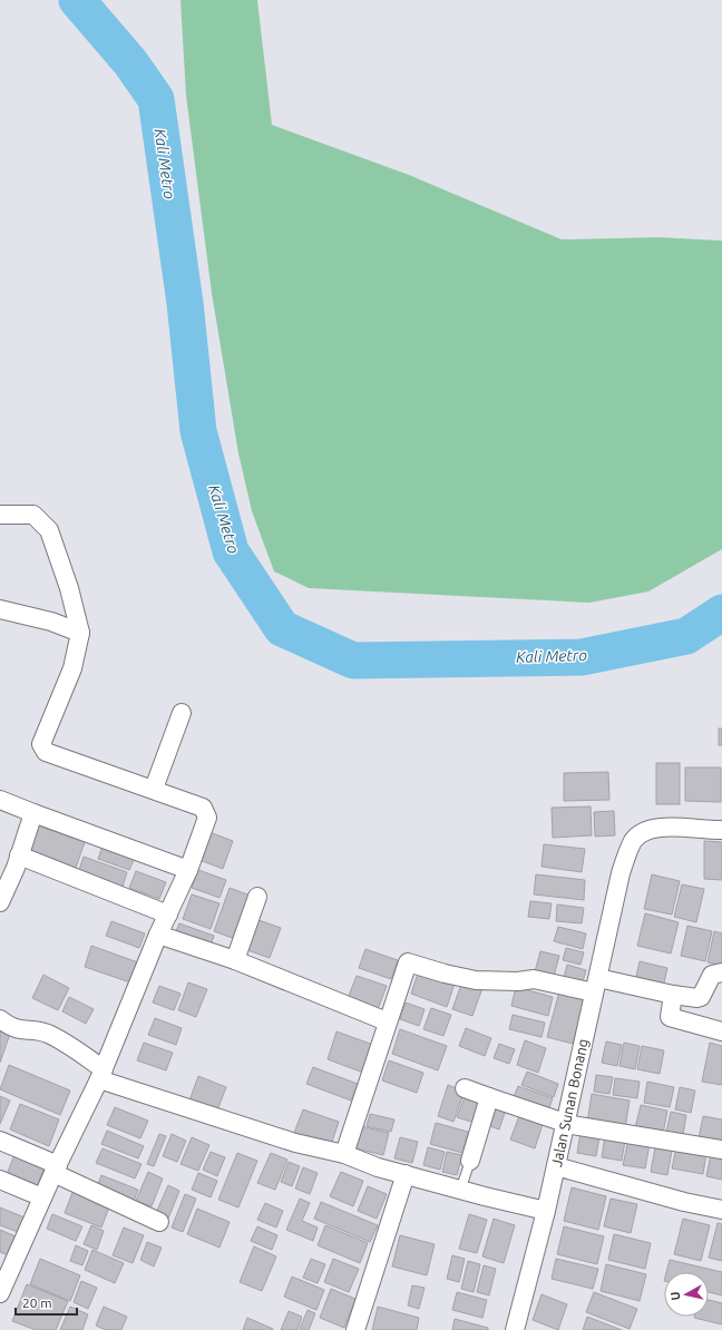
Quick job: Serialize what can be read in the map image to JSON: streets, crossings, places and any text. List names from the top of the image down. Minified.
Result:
{"streets":{"street":["Jalan Sunan Bonang"]},"water":["Kali Metro"],"scale_bar":"20 m","north":"left"}
